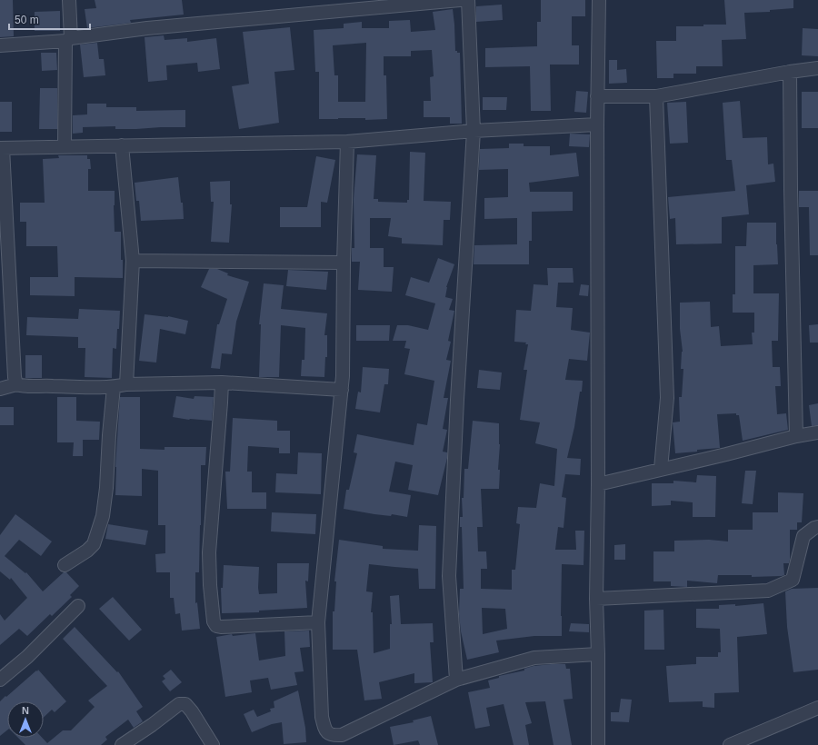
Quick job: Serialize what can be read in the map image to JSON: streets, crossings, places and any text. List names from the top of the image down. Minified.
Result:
{"scale_bar":"50 m","north":"top"}
